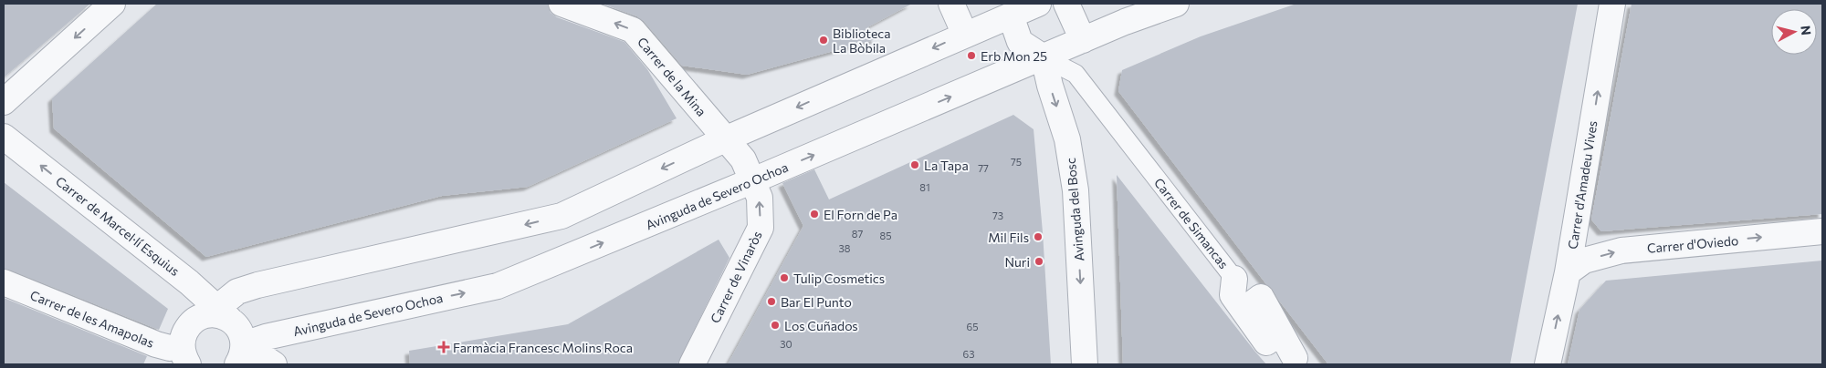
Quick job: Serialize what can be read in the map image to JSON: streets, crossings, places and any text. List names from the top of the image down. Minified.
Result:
{"streets":{"street":["Carrer de la Mina","Carrer d'Amadeu Vives","Avinguda de Severo Ochoa","Avinguda del Bosc","Carrer de Simancas","Carrer de Marcel·lí Esquius","Carrer d'Oviedo","Carrer de Vinaròs","Carrer de les Amapolas"]},"crossings":[["Carrer de la Mina","Carrer de Vinaròs"],["Carrer d'Amadeu Vives","Carrer d'Oviedo"],["Avinguda de Severo Ochoa","Avinguda del Bosc"],["Avinguda de Severo Ochoa","Carrer de Simancas"],["Avinguda de Severo Ochoa","Carrer de Marcel·lí Esquius"],["Avinguda de Severo Ochoa","Carrer de Vinaròs"],["Avinguda del Bosc","Carrer de Simancas"]],"one_way":["Carrer de la Mina","Carrer d'Amadeu Vives","Avinguda del Bosc","Carrer de Marcel·lí Esquius","Carrer d'Oviedo","Carrer de Vinaròs"],"places":{"other":["Biblioteca La Bòbila","Erb Mon 25","La Tapa","El Forn de Pa","Mil Fils","Nuri","Tulip Cosmetics","Bar El Punto","Los Cuñados"],"health":["Farmàcia Francesc Molins Roca"]},"house_numbers":["75","77","81","73","87","85","38","65","30","63"],"north":"right"}
